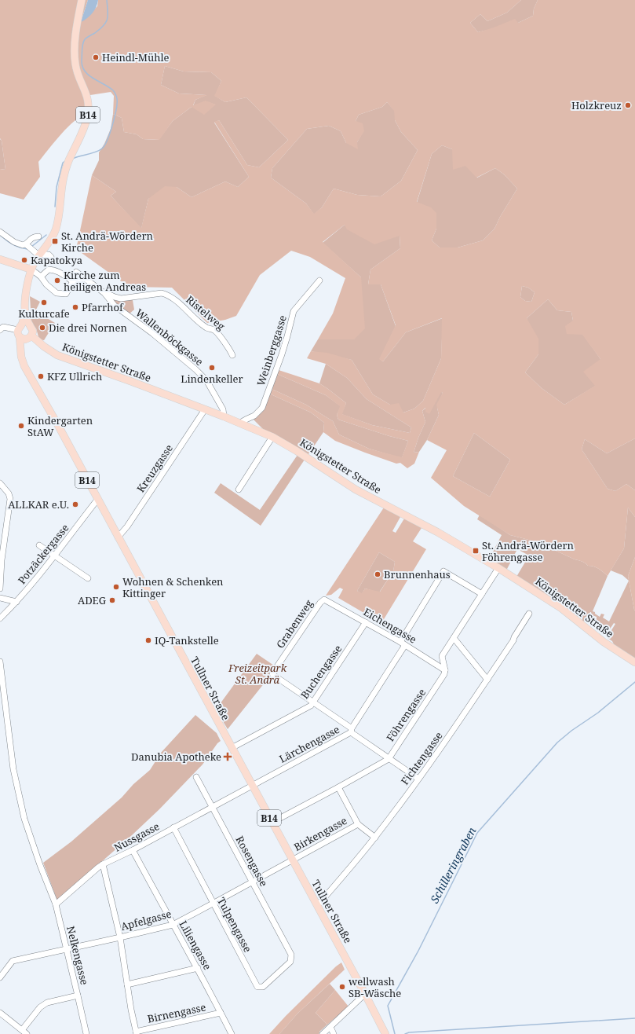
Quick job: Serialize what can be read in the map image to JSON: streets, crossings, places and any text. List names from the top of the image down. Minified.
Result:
{"streets":{"main road":["B14","Königstetter Straße","Tullner Straße"],"street":["Ristelweg","Wallenböckgasse","Weinberggasse","Kreuzgasse","Potzäckergasse","Grabenweg","Eichengasse","Buchengasse","Föhrengasse","Lärchengasse","Fichtengasse","Birkengasse","Nussgasse","Rosengasse","Apfelgasse","Tulpengasse","Liliengasse","Nelkengasse","Birnengasse"]},"crossings":[["B14","Königstetter Straße"],["B14","Tullner Straße"],["Ristelweg","Wallenböckgasse"],["Wallenböckgasse","Königstetter Straße"],["Weinberggasse","Königstetter Straße"],["Königstetter Straße","Kreuzgasse"],["Königstetter Straße","Tullner Straße"],["Kreuzgasse","Tullner Straße"],["Potzäckergasse","Tullner Straße"],["Grabenweg","Eichengasse"],["Grabenweg","Buchengasse"],["Eichengasse","Buchengasse"],["Eichengasse","Föhrengasse"],["Eichengasse","Lärchengasse"],["Buchengasse","Tullner Straße"],["Tullner Straße","Föhrengasse"],["Tullner Straße","Lärchengasse"],["Tullner Straße","Fichtengasse"],["Tullner Straße","Birkengasse"],["Tullner Straße","Apfelgasse"],["Lärchengasse","Nussgasse"],["Birkengasse","Apfelgasse"],["Nussgasse","Rosengasse"],["Nussgasse","Tulpengasse"],["Nussgasse","Liliengasse"],["Nussgasse","Nelkengasse"],["Rosengasse","Apfelgasse"],["Rosengasse","Tulpengasse"],["Apfelgasse","Tulpengasse"],["Apfelgasse","Liliengasse"],["Apfelgasse","Nelkengasse"],["Liliengasse","Birnengasse"]],"water":["Schilleringraben"],"parks":["Freizeitpark St. Andrä"],"places":{"other":["Heindl-Mühle","Holzkreuz","Kapatokya","Kirche zum heiligen Andreas","Kulturcafe","Pfarrhof","Die drei Nornen","Lindenkeller","KFZ Ullrich","Kindergarten StAW","ALLKAR e.U.","Brunnenhaus","Wohnen & Schenken Kittinger","ADEG","IQ-Tankstelle","wellwash SB-Wäsche"],"transit":["St. Andrä-Wördern Kirche","St. Andrä-Wördern Föhrengasse"],"health":["Danubia Apotheke"]}}
